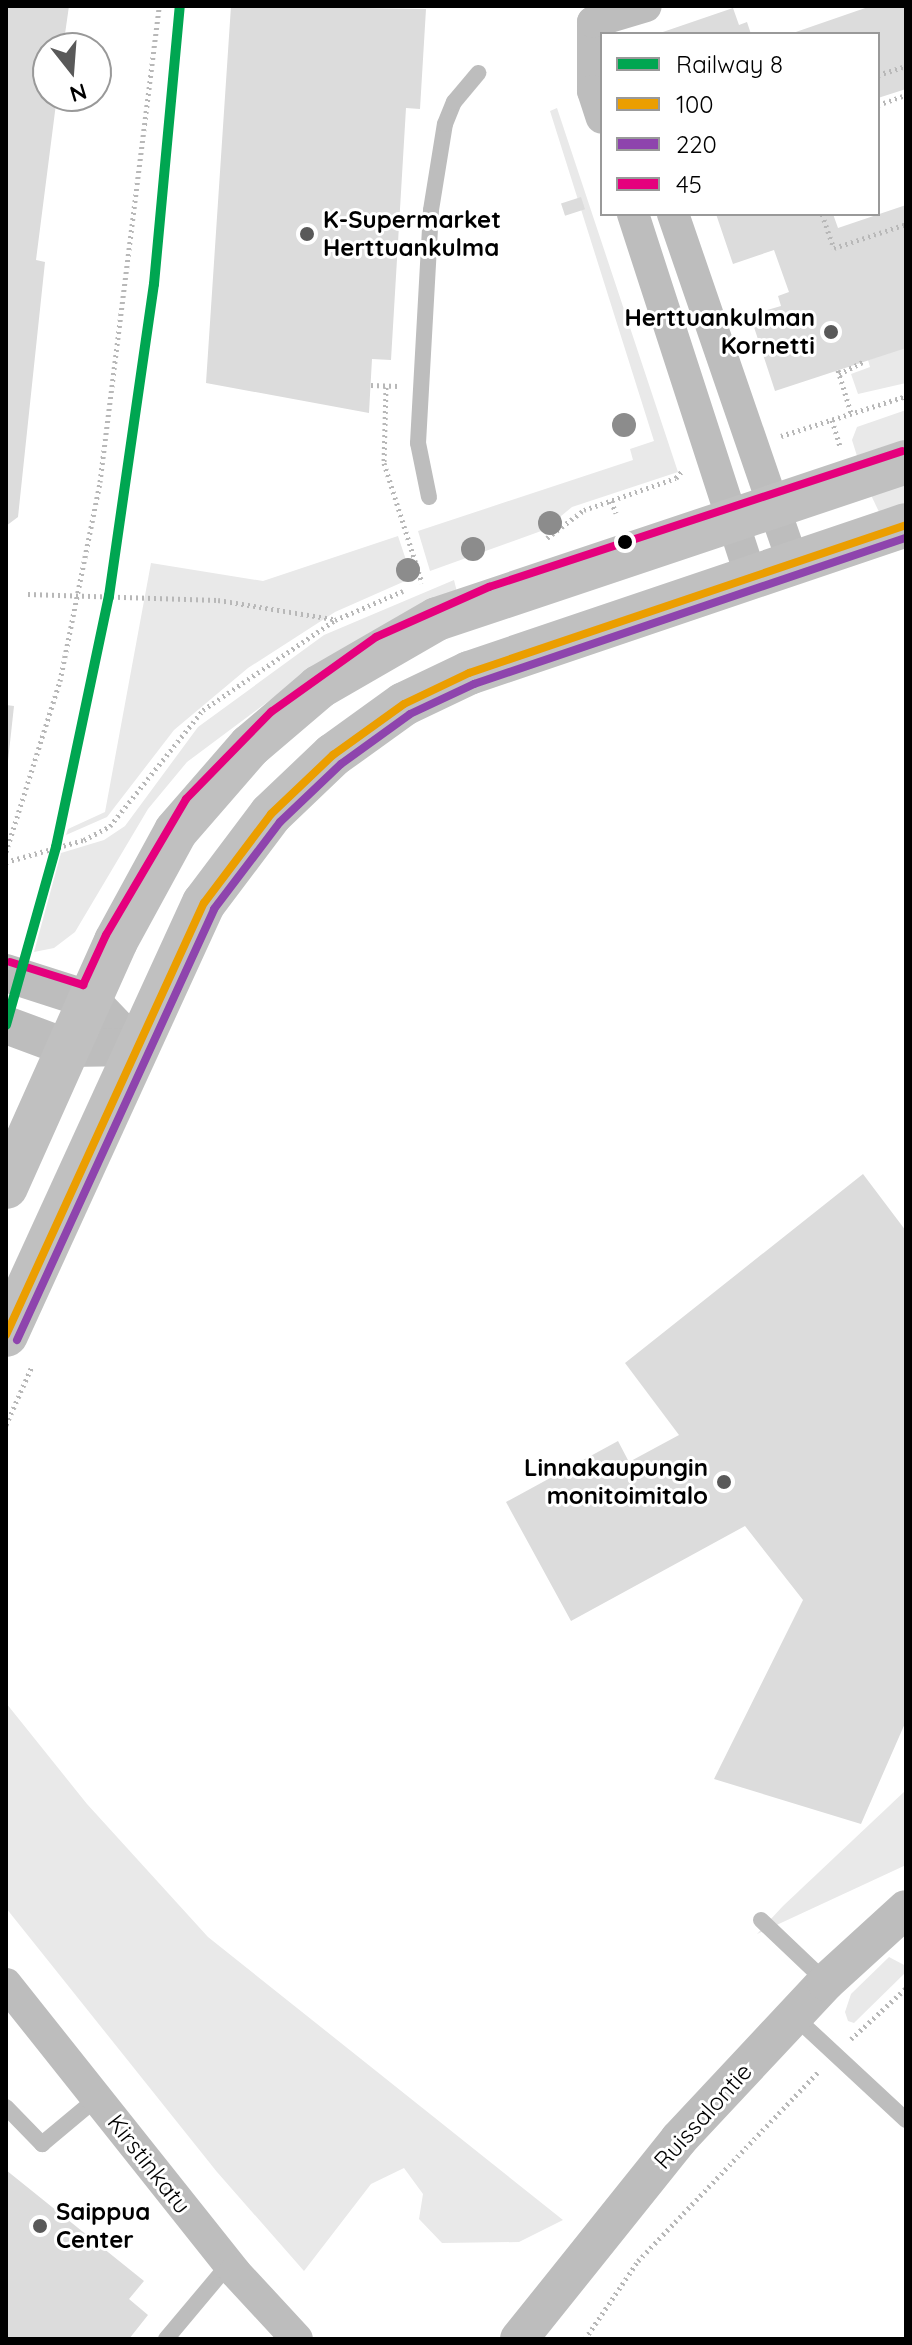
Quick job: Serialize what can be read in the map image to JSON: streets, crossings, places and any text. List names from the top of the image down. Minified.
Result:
{"streets":{"street":["Ruissalontie","Kirstinkatu"]},"places":["K-Supermarket Herttuankulma","Herttuankulman Kornetti","Linnakaupungin monitoimitalo","Saippua Center"],"lines":["rail line 8","transit line 45","transit line 100","transit line 220"],"legend":["Railway 8","100","220","45"],"north":"bottom"}
